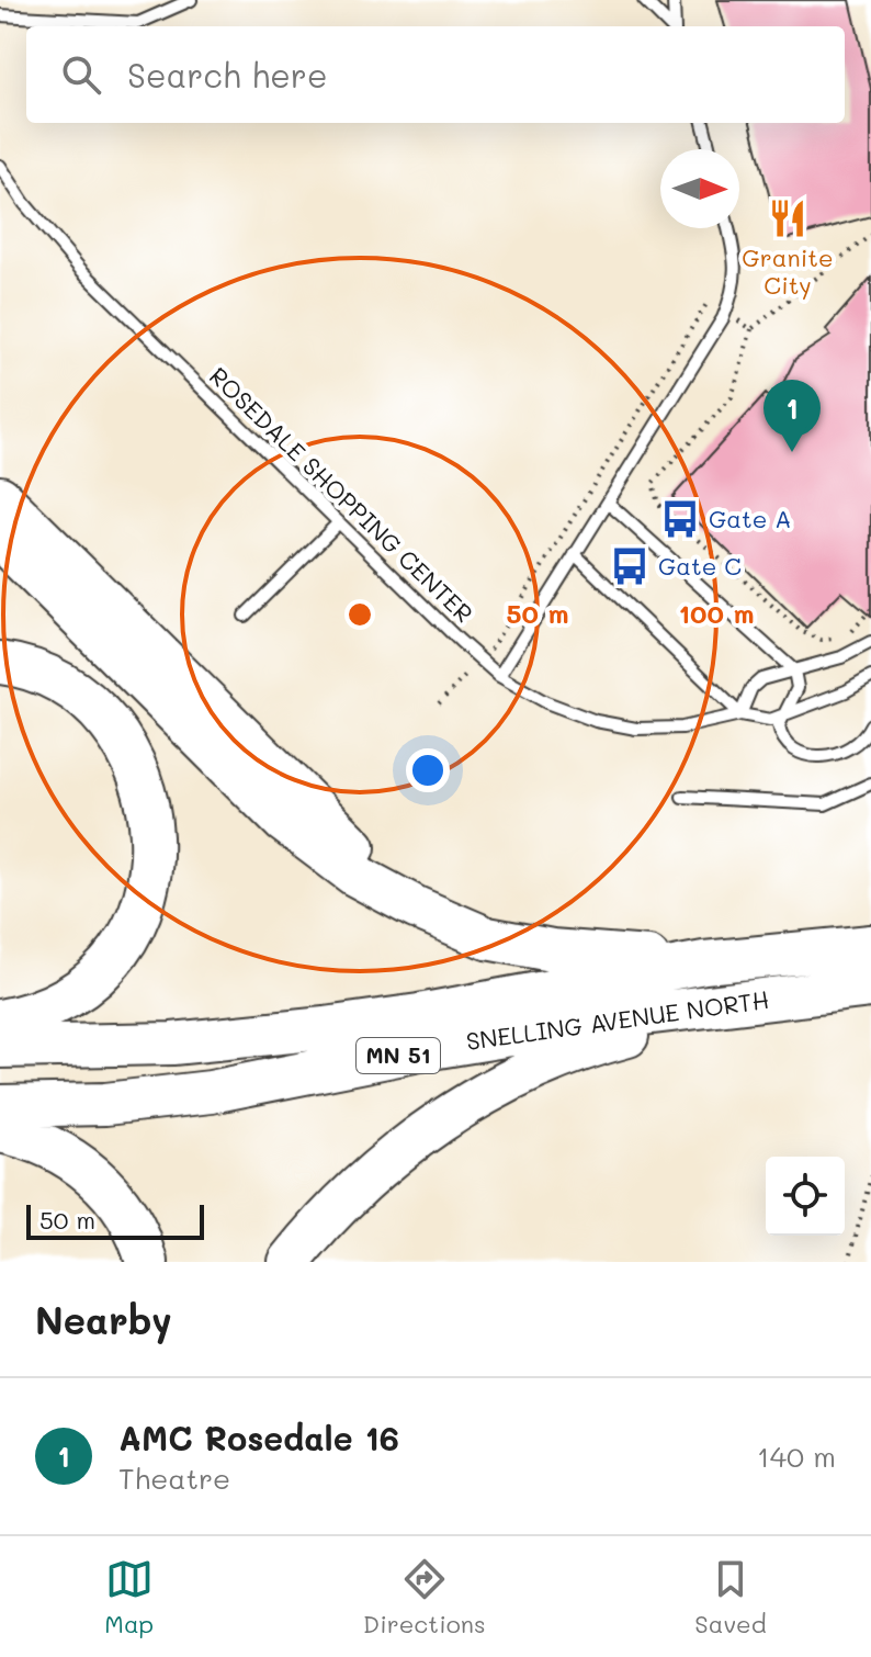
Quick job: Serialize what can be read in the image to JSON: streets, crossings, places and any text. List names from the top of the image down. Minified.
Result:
{"streets":{"highway":["SNELLING AVENUE NORTH","MN 51"],"lane":["ROSEDALE SHOPPING CENTER"]},"places":{"restaurant":["Granite City"],"bus stop":["Gate A","Gate C"]},"scale_bar":"50 m","north":"right","page":{"search":"Search here","pins":"1","scale":"50 m","heading":"Nearby","list":[{"mark":"1","name":"AMC Rosedale 16","note":"Theatre","value":"140 m"}],"nav":["Map","Directions","Saved"]},"rings":["50 m","100 m"]}
